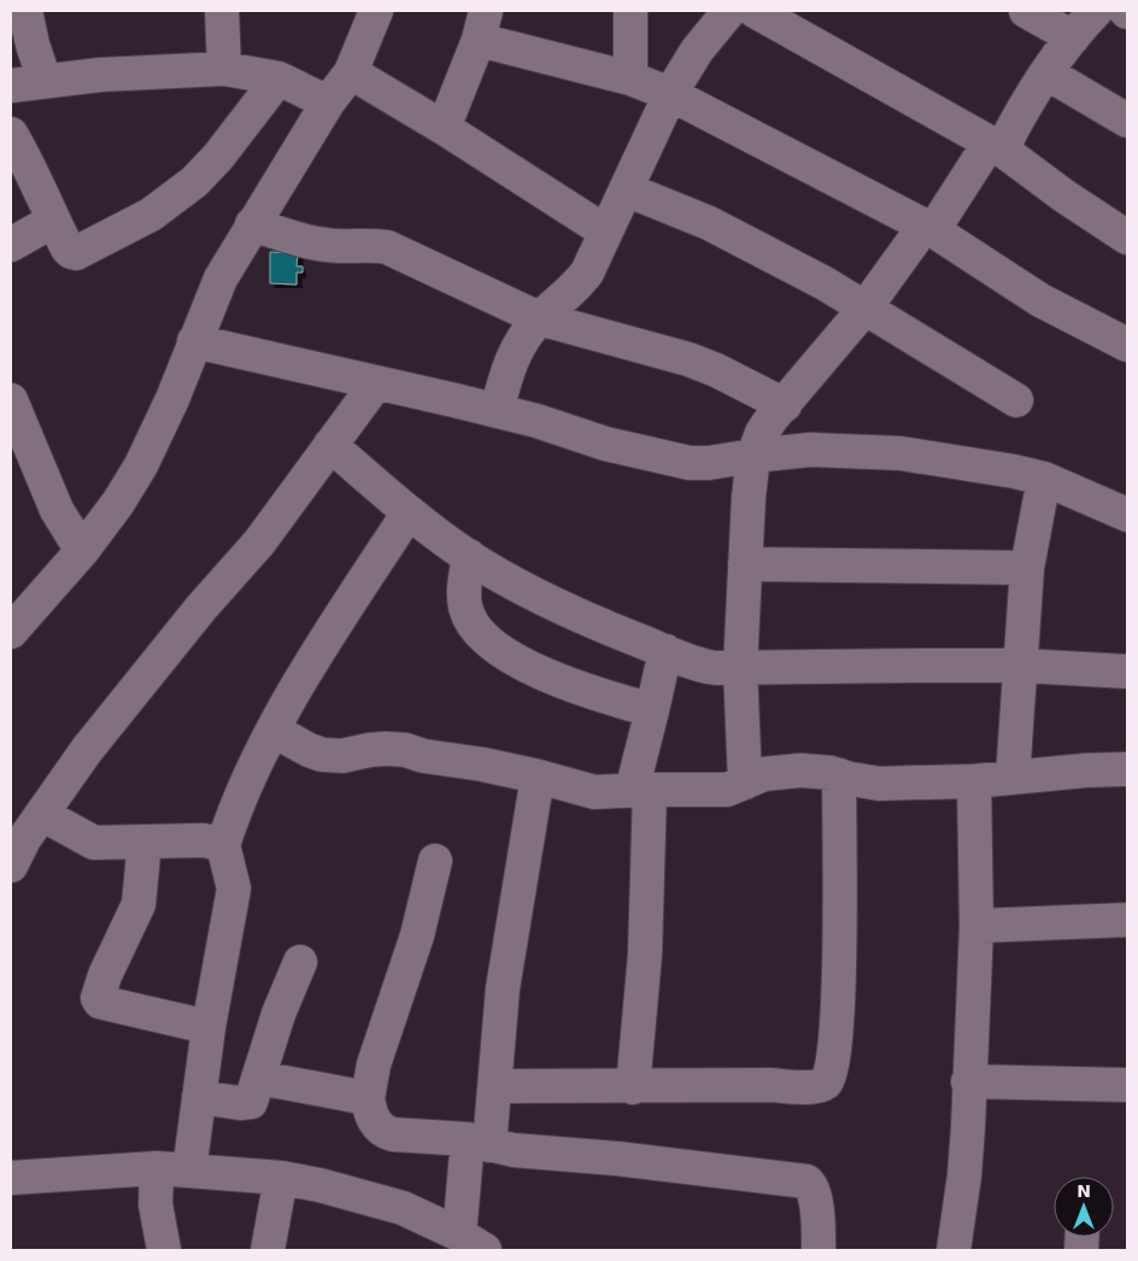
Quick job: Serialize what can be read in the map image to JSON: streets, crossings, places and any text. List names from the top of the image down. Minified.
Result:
{"north":"top"}
